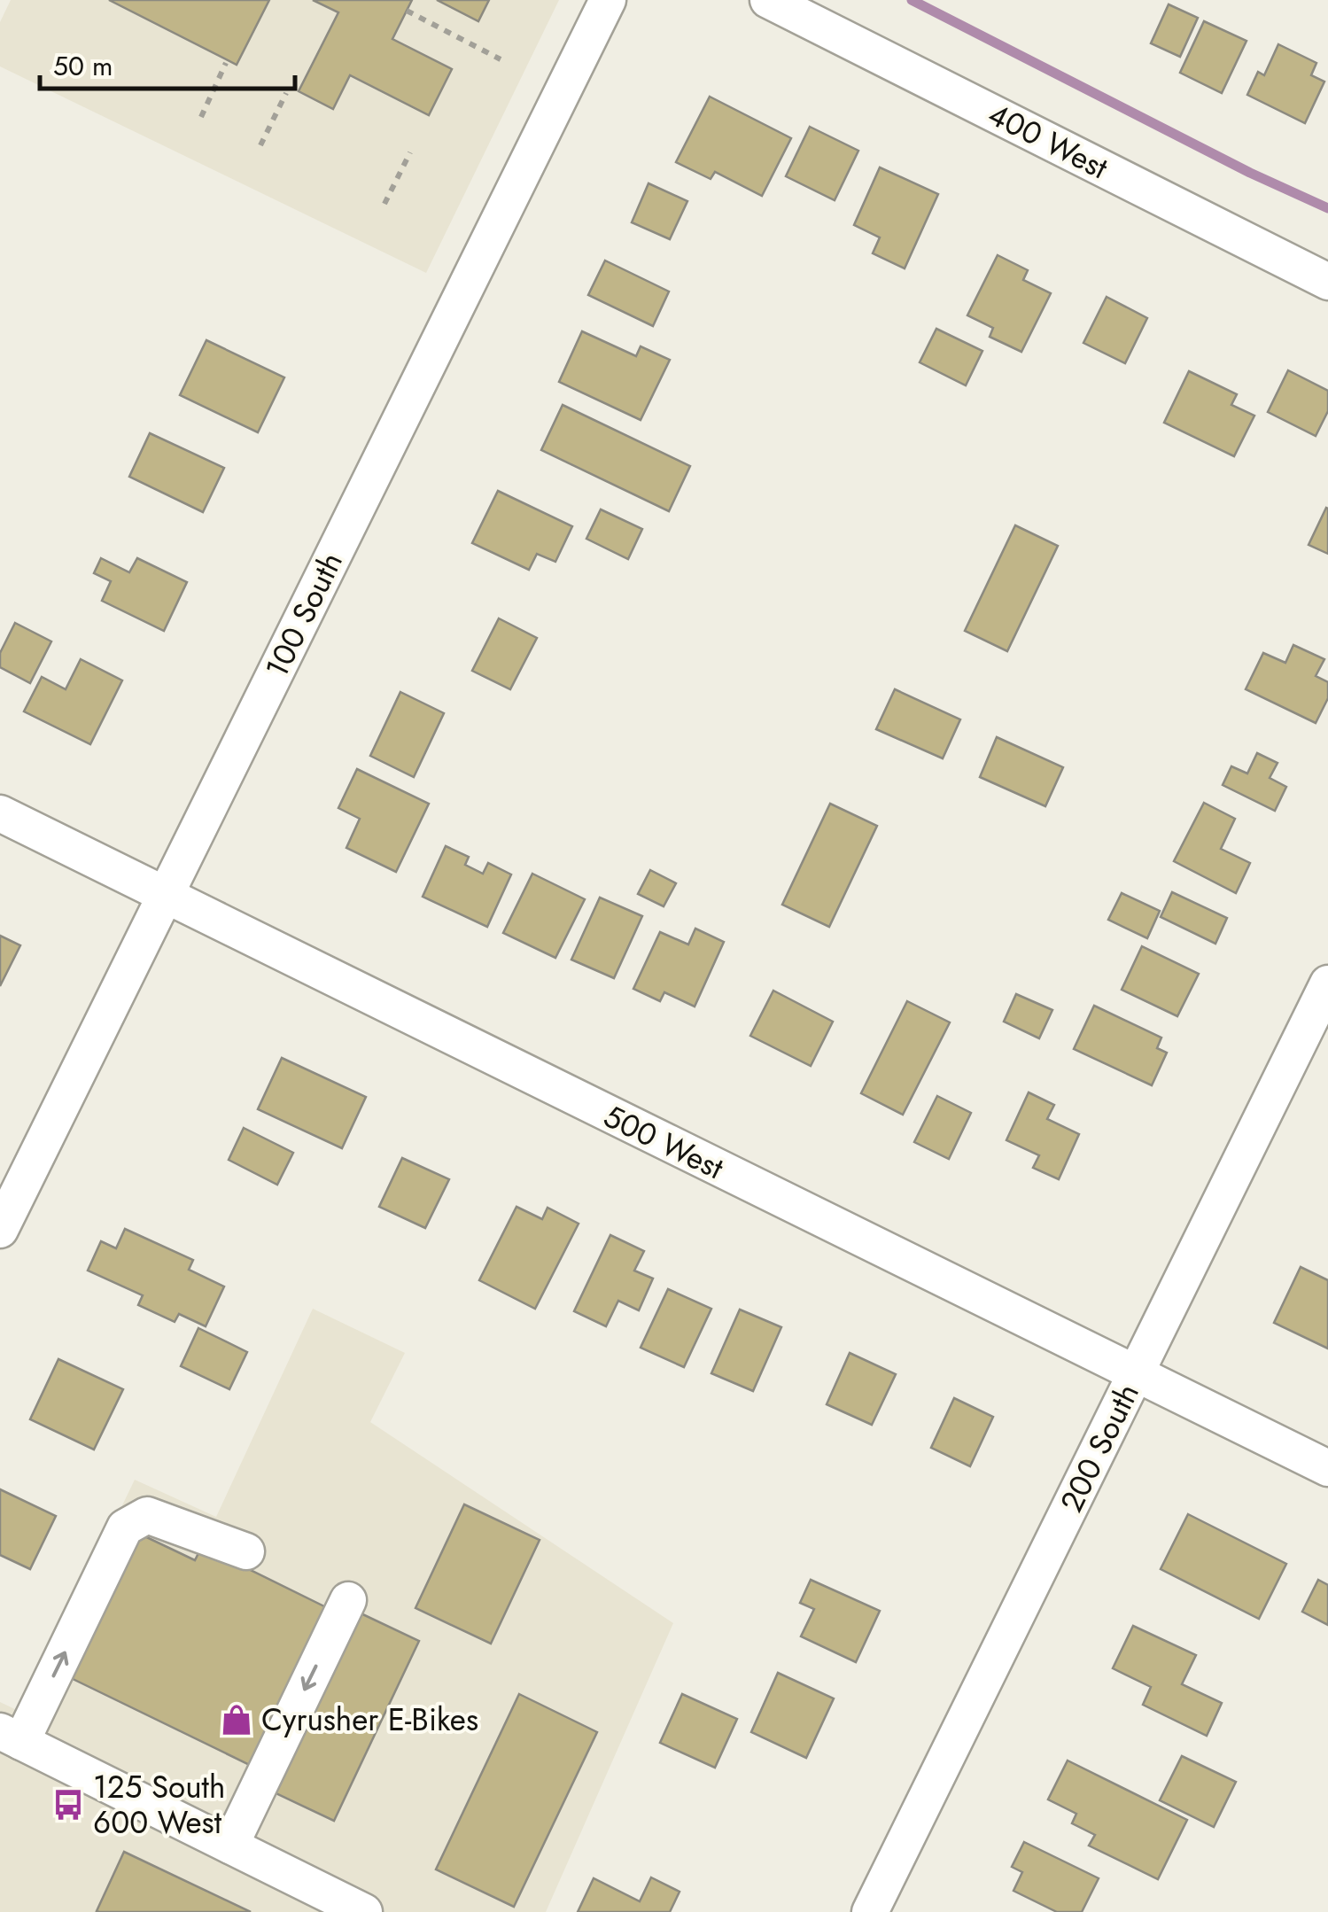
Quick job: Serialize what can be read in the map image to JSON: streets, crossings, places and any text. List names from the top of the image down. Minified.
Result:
{"streets":{"street":["400 West","100 South","500 West","200 South"]},"crossings":[["100 South","500 West"],["500 West","200 South"]],"places":{"shop":["Cyrusher E-Bikes"],"bus stop":["125 South 600 West"]},"scale_bar":"50 m"}
